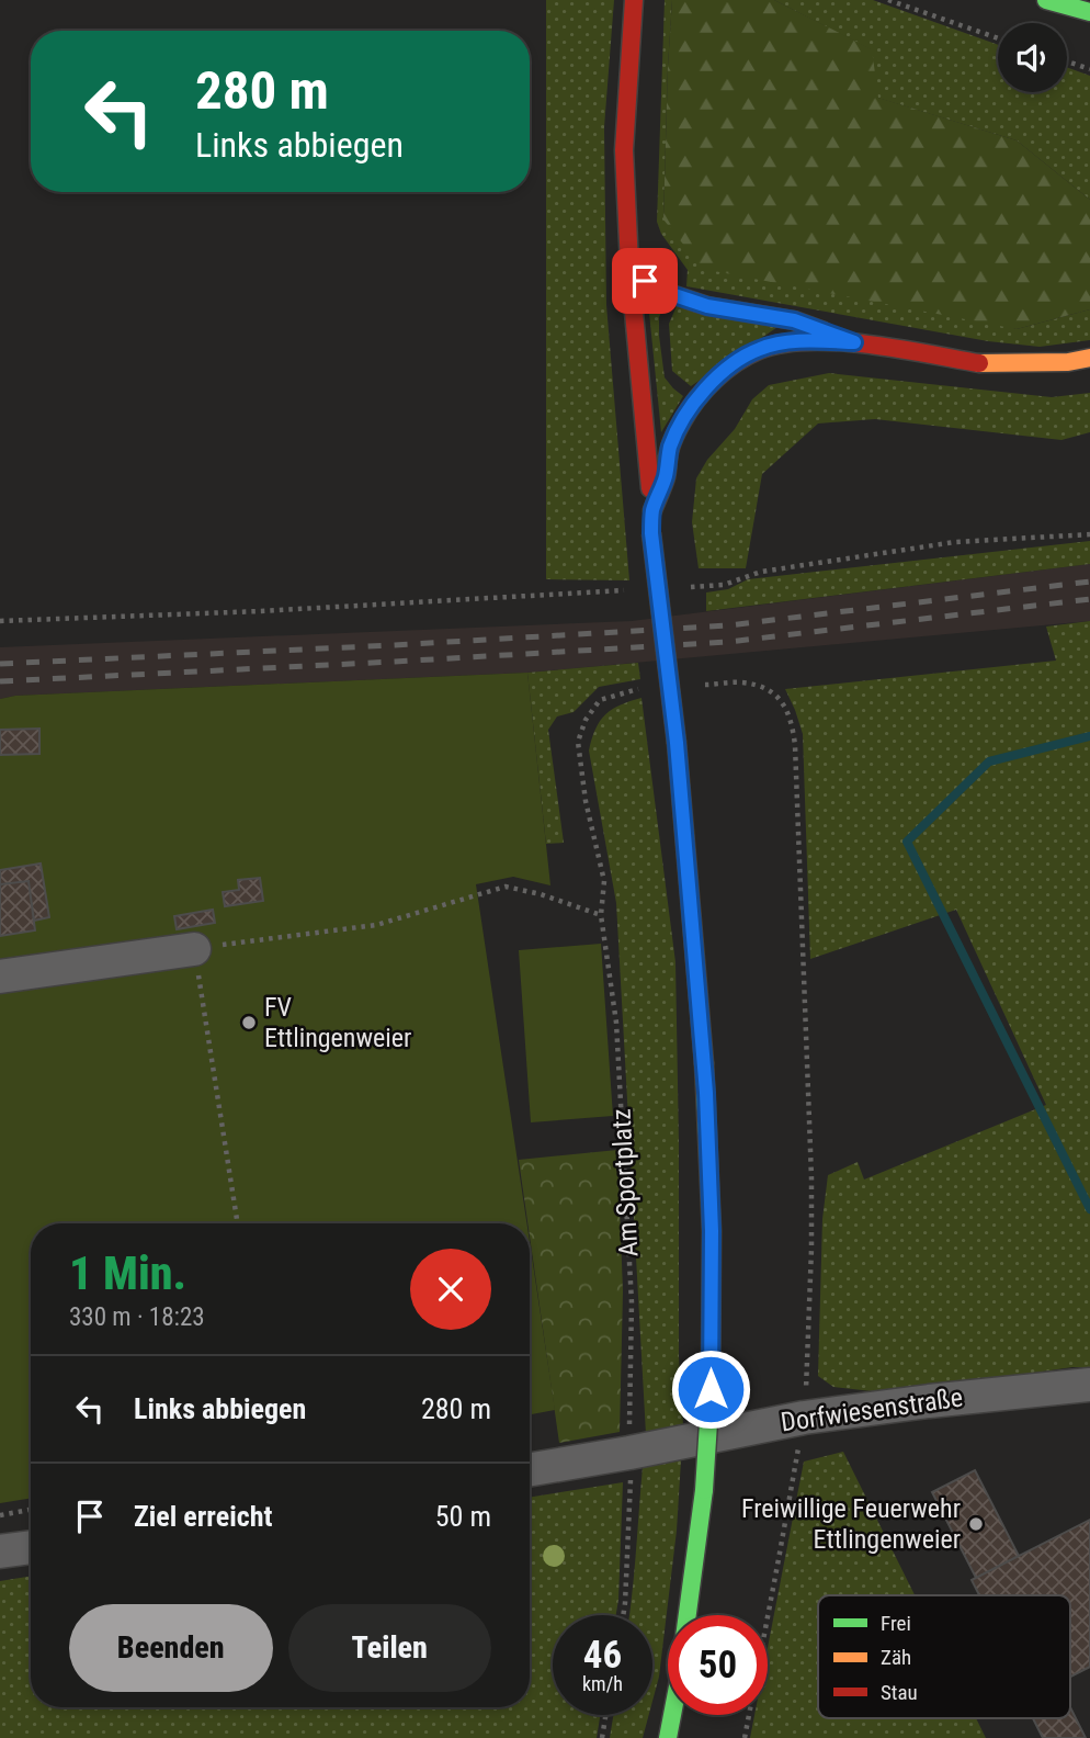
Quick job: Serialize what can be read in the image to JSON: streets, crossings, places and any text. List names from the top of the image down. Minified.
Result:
{"streets":{"street":["Dorfwiesenstraße"],"path":["Am Sportplatz"]},"crossings":[["Am Sportplatz","Dorfwiesenstraße"]],"places":["FV Ettlingenweier","Freiwillige Feuerwehr Ettlingenweier"],"legend":["Frei","Zäh","Stau"],"page":{"turn":["280 m","Links abbiegen"],"heading":["1 Min.","330 m · 18:23"],"list":[{"name":"Links abbiegen","value":"280 m"},{"name":"Ziel erreicht","value":"50 m"}],"buttons":["Beenden","Teilen"],"speed":"46 km/h","limit":"50"}}
